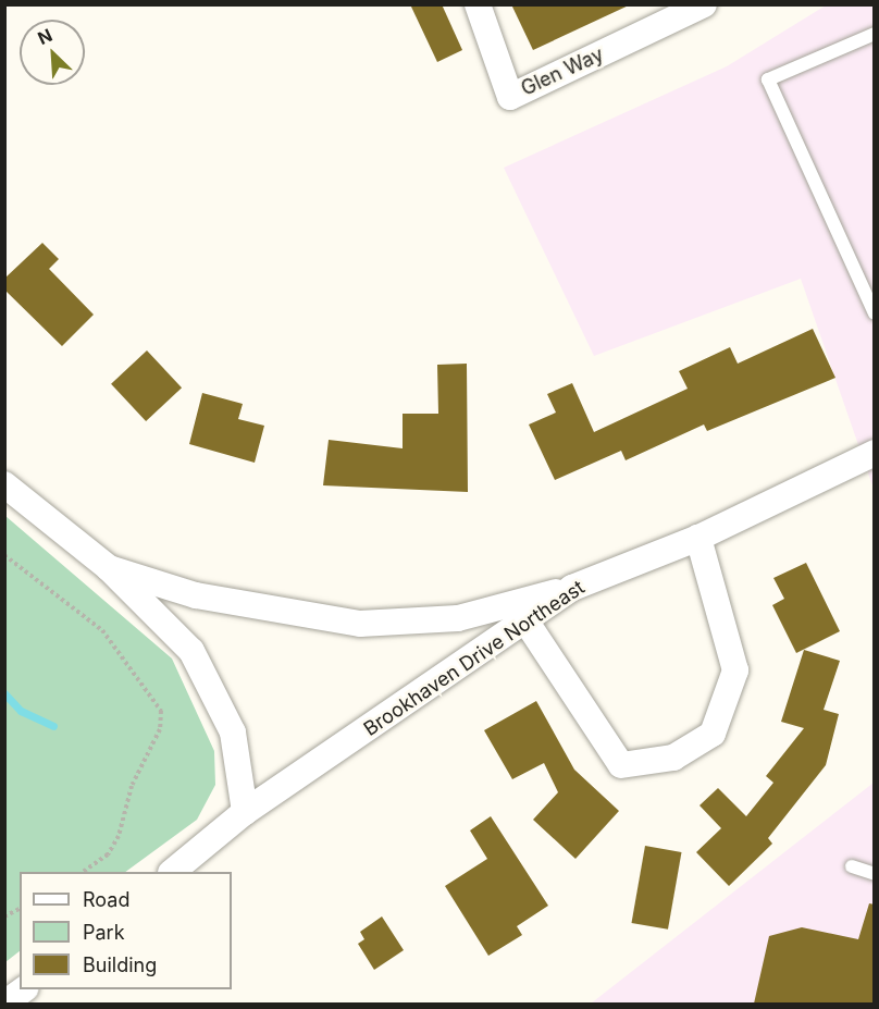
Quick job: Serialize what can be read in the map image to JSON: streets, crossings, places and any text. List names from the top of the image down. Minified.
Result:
{"streets":{"street":["Glen Way","Brookhaven Drive Northeast"]},"legend":["Road","Park","Building"],"north":"top left"}
